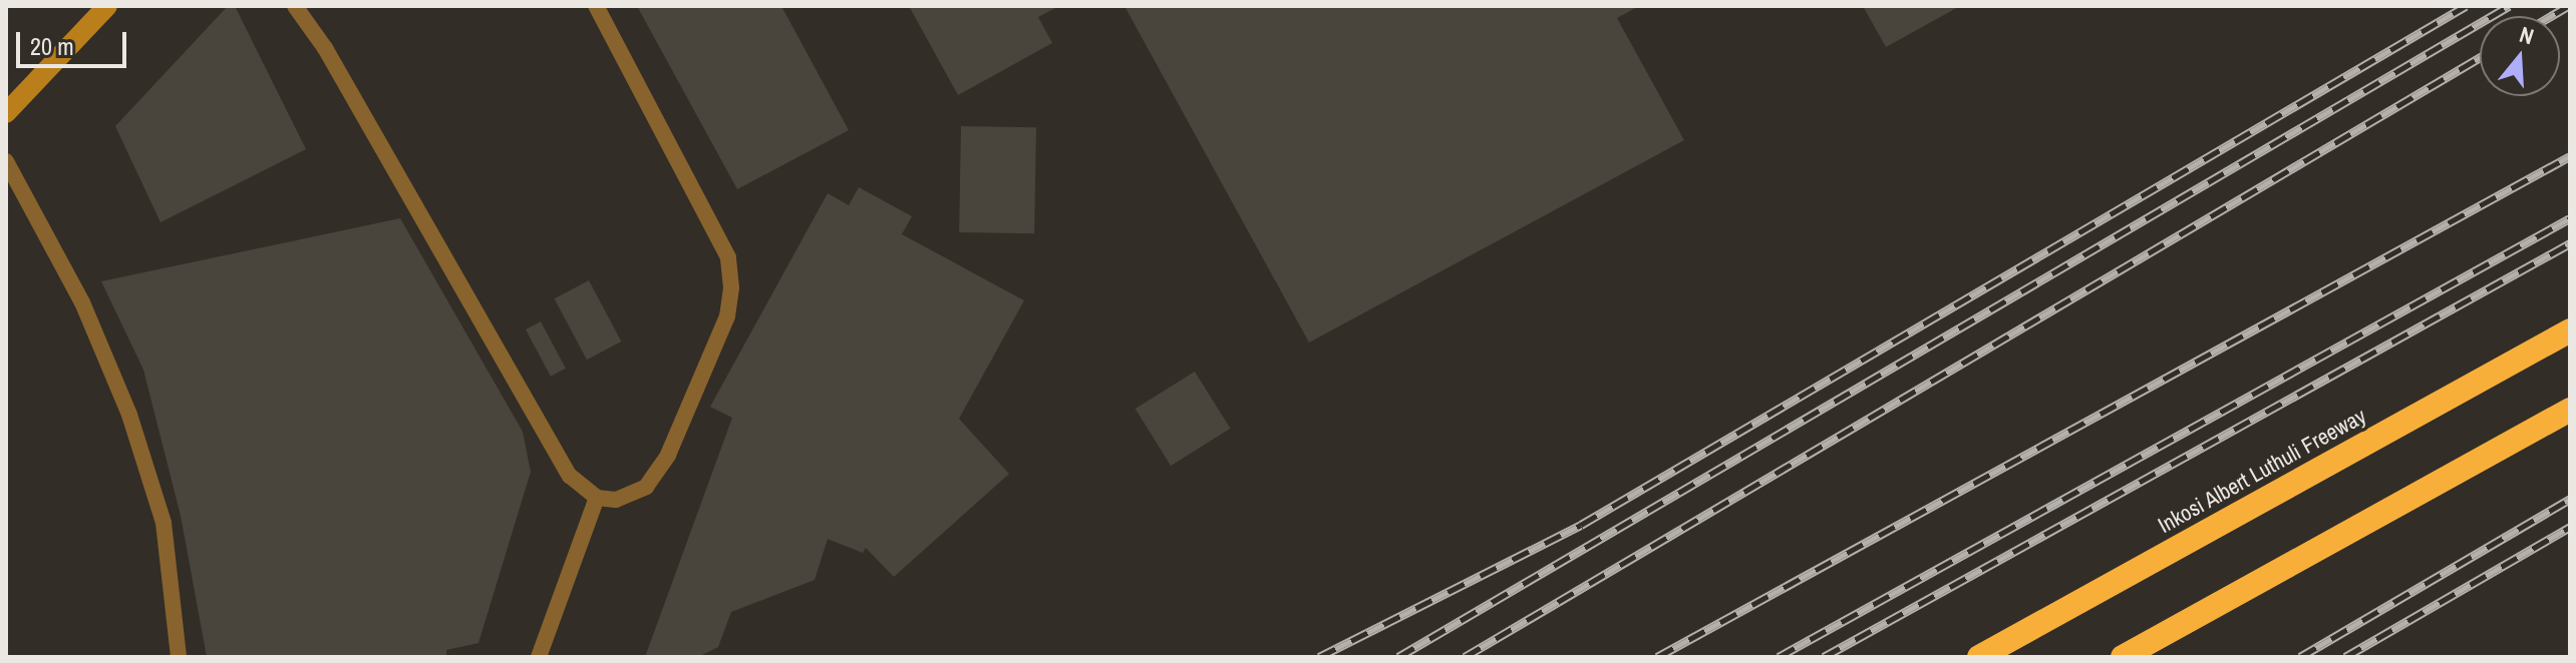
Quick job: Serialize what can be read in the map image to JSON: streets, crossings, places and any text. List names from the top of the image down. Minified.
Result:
{"streets":{"highway":["Inkosi Albert Luthuli Freeway"]},"scale_bar":"20 m","north":"top"}
